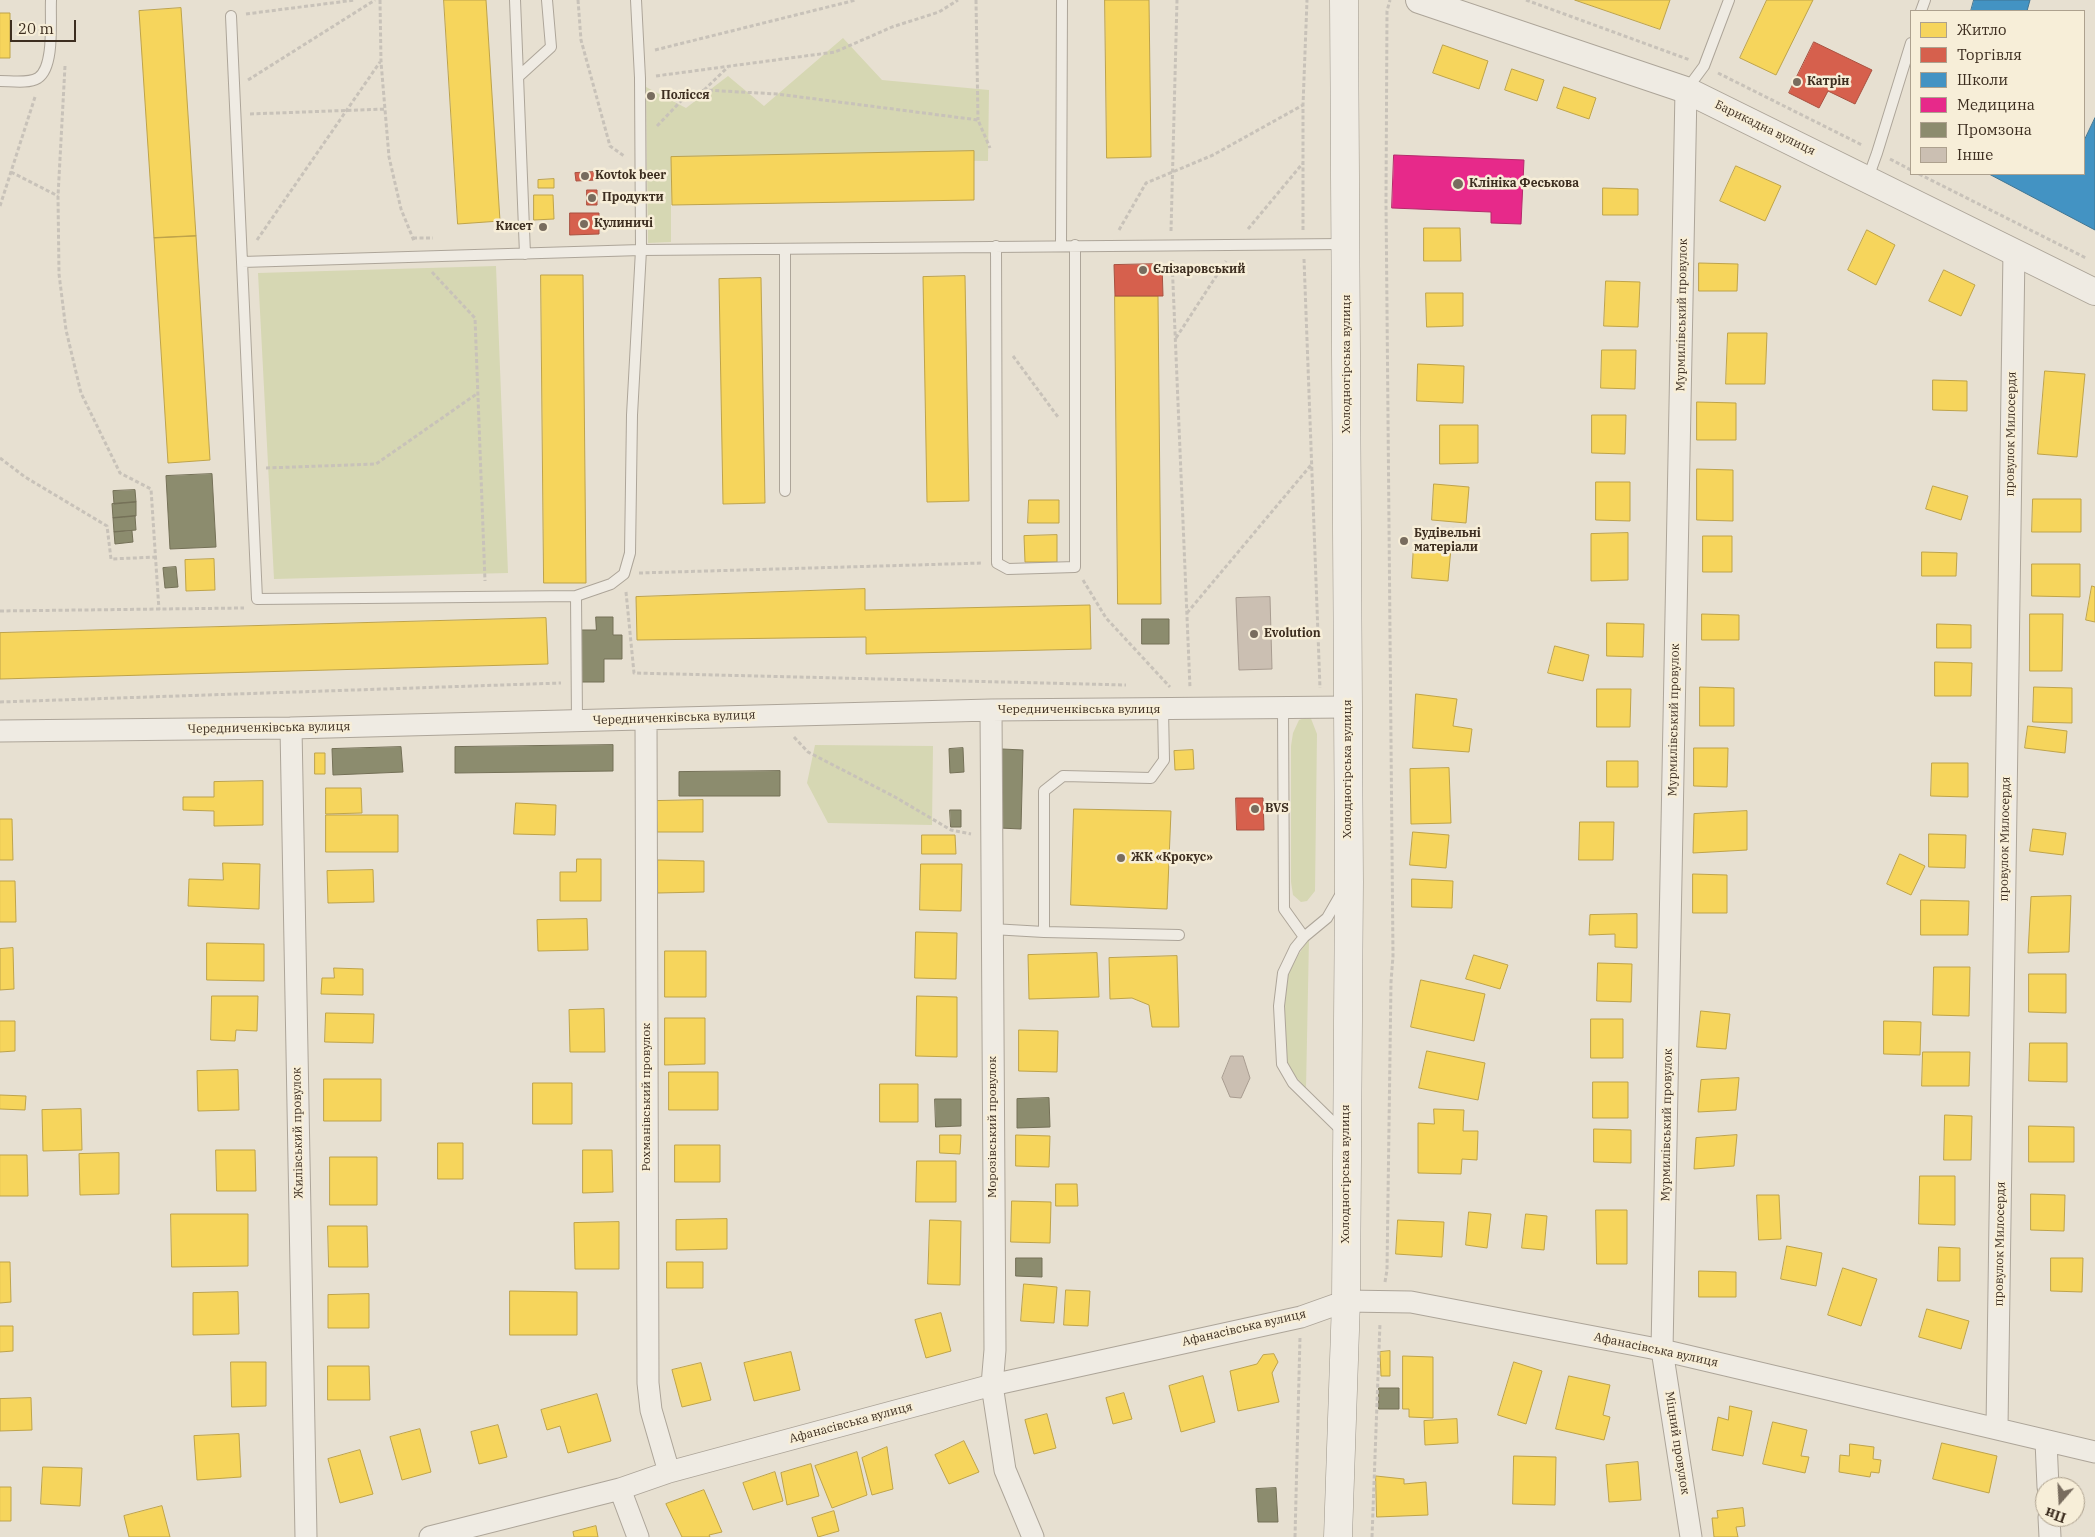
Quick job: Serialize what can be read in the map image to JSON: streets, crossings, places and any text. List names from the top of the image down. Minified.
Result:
{"streets":{"main road":["Холодногірська вулиця"],"street":["Барикадна вулиця","Мурмилівський провулок","провулок Милосердя","Чередниченківська вулиця","Рохманівський провулок","Морозівський провулок","Жилівський провулок","Афанасівська вулиця","Міцний провулок"]},"crossings":[["Барикадна вулиця","Мурмилівський провулок"],["Барикадна вулиця","провулок Милосердя"],["Мурмилівський провулок","Афанасівська вулиця"],["Мурмилівський провулок","Міцний провулок"],["Холодногірська вулиця","Чередниченківська вулиця"],["Холодногірська вулиця","Афанасівська вулиця"],["провулок Милосердя","Афанасівська вулиця"],["Чередниченківська вулиця","Рохманівський провулок"],["Чередниченківська вулиця","Морозівський провулок"],["Чередниченківська вулиця","Жилівський провулок"],["Рохманівський провулок","Афанасівська вулиця"],["Морозівський провулок","Афанасівська вулиця"],["Афанасівська вулиця","Міцний провулок"]],"places":["Катрін","Полісся","Kovtok beer","Клініка Феськова","Продукти","Кулиничі","Кисет","Єлізаровський","Будівельні матеріали","Evolution","BVS","ЖК «Крокус»"],"legend":["Житло","Торгівля","Школи","Медицина","Промзона","Інше"],"scale_bar":"20 m","north":"bottom"}
